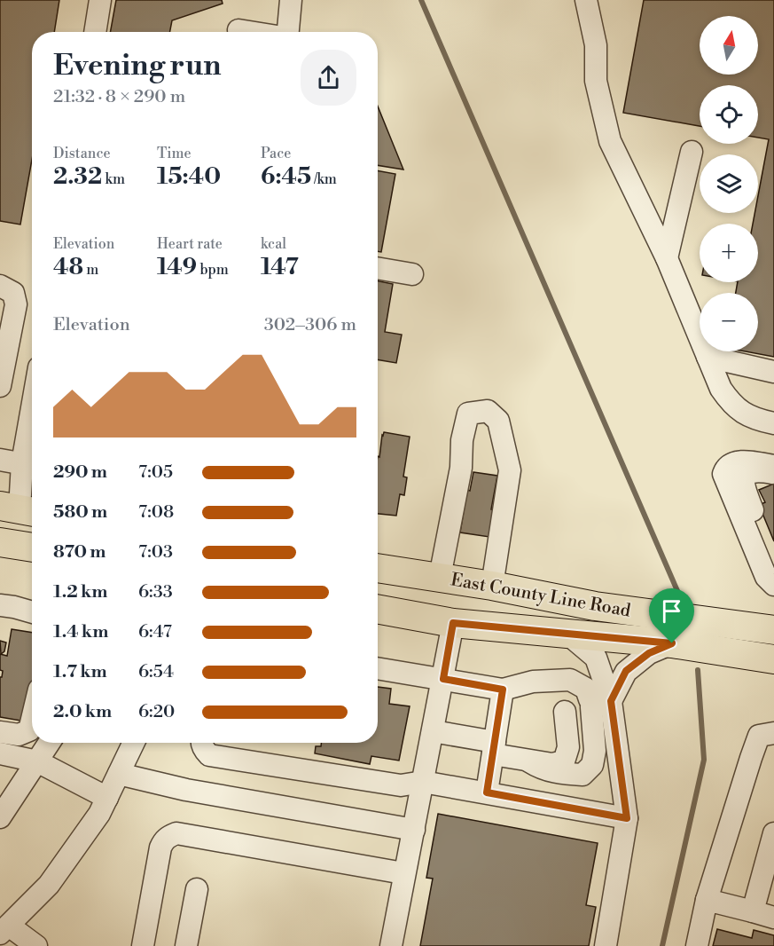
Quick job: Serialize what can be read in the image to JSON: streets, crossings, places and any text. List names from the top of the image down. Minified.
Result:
{"streets":{"main road":["East County Line Road"]},"north":"top","page":{"map_buttons":["+","−"],"heading":["Evening run","21:32 · 8 × 290 m"],"stats":[["Distance","2.32 km"],["Time","15:40"],["Pace","6:45 /km"],["Elevation","48 m"],["Heart rate","149 bpm"],["kcal","147"]],"chart":["Elevation","302–306 m"],"list":[{"name":"290 m","note":"7:05"},{"name":"580 m","note":"7:08"},{"name":"870 m","note":"7:03"},{"name":"1.2 km","note":"6:33"},{"name":"1.4 km","note":"6:47"},{"name":"1.7 km","note":"6:54"},{"name":"2.0 km","note":"6:20"}]}}
